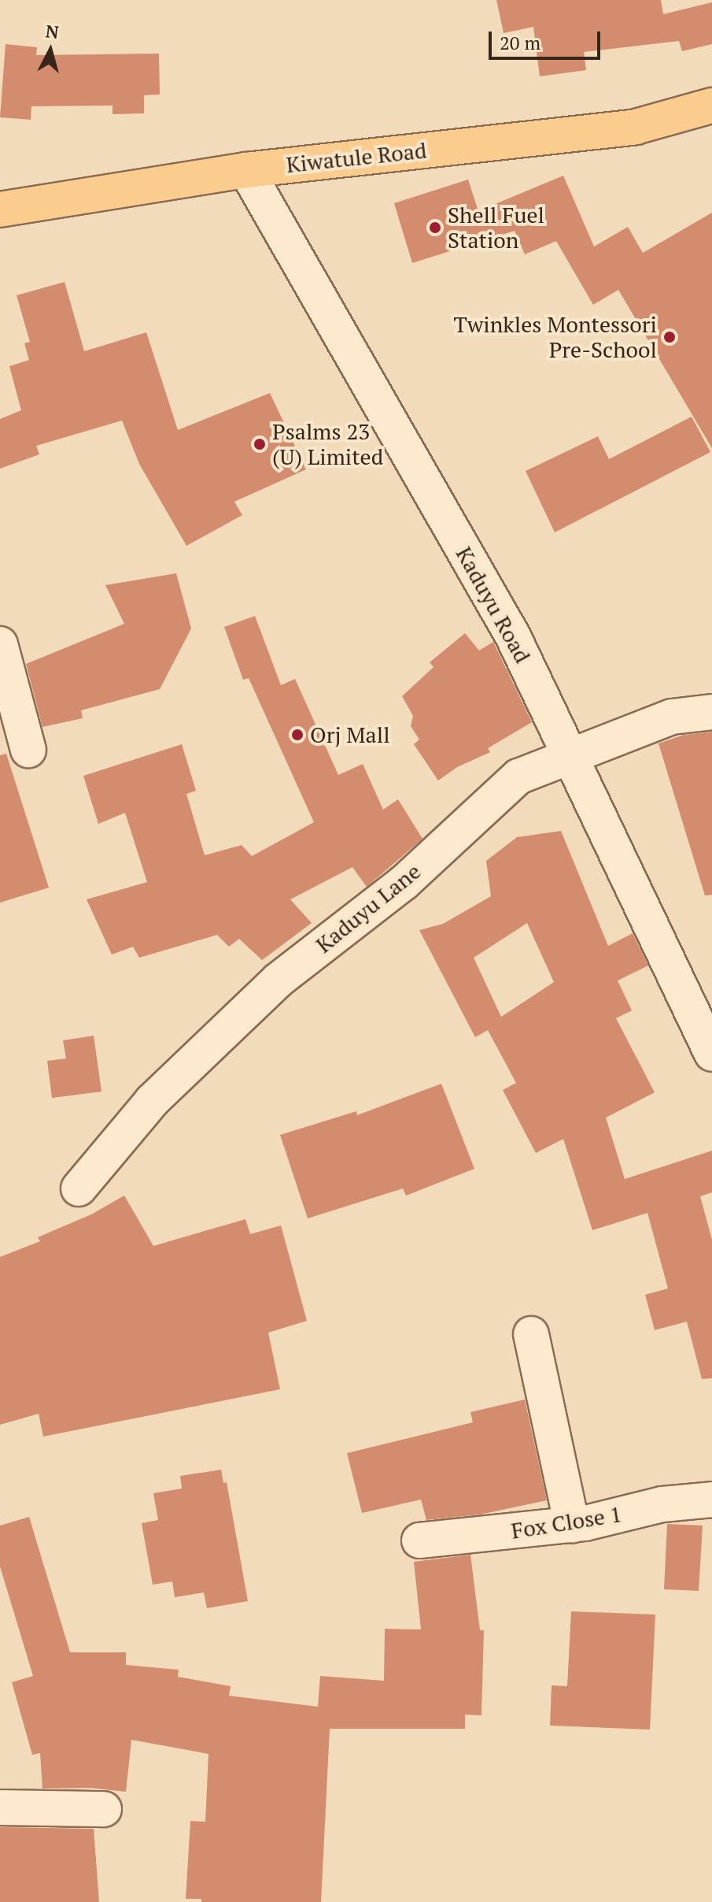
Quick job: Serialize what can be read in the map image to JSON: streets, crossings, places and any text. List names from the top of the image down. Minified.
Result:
{"streets":{"main road":["Kiwatule Road"],"street":["Kaduyu Road","Kaduyu Lane","Fox Close 1"]},"crossings":[["Kiwatule Road","Kaduyu Road"],["Kaduyu Road","Kaduyu Lane"]],"places":["Shell Fuel Station","Twinkles Montessori Pre-School","Psalms 23 (U) Limited","Orj Mall"],"scale_bar":"20 m","north":"top"}
